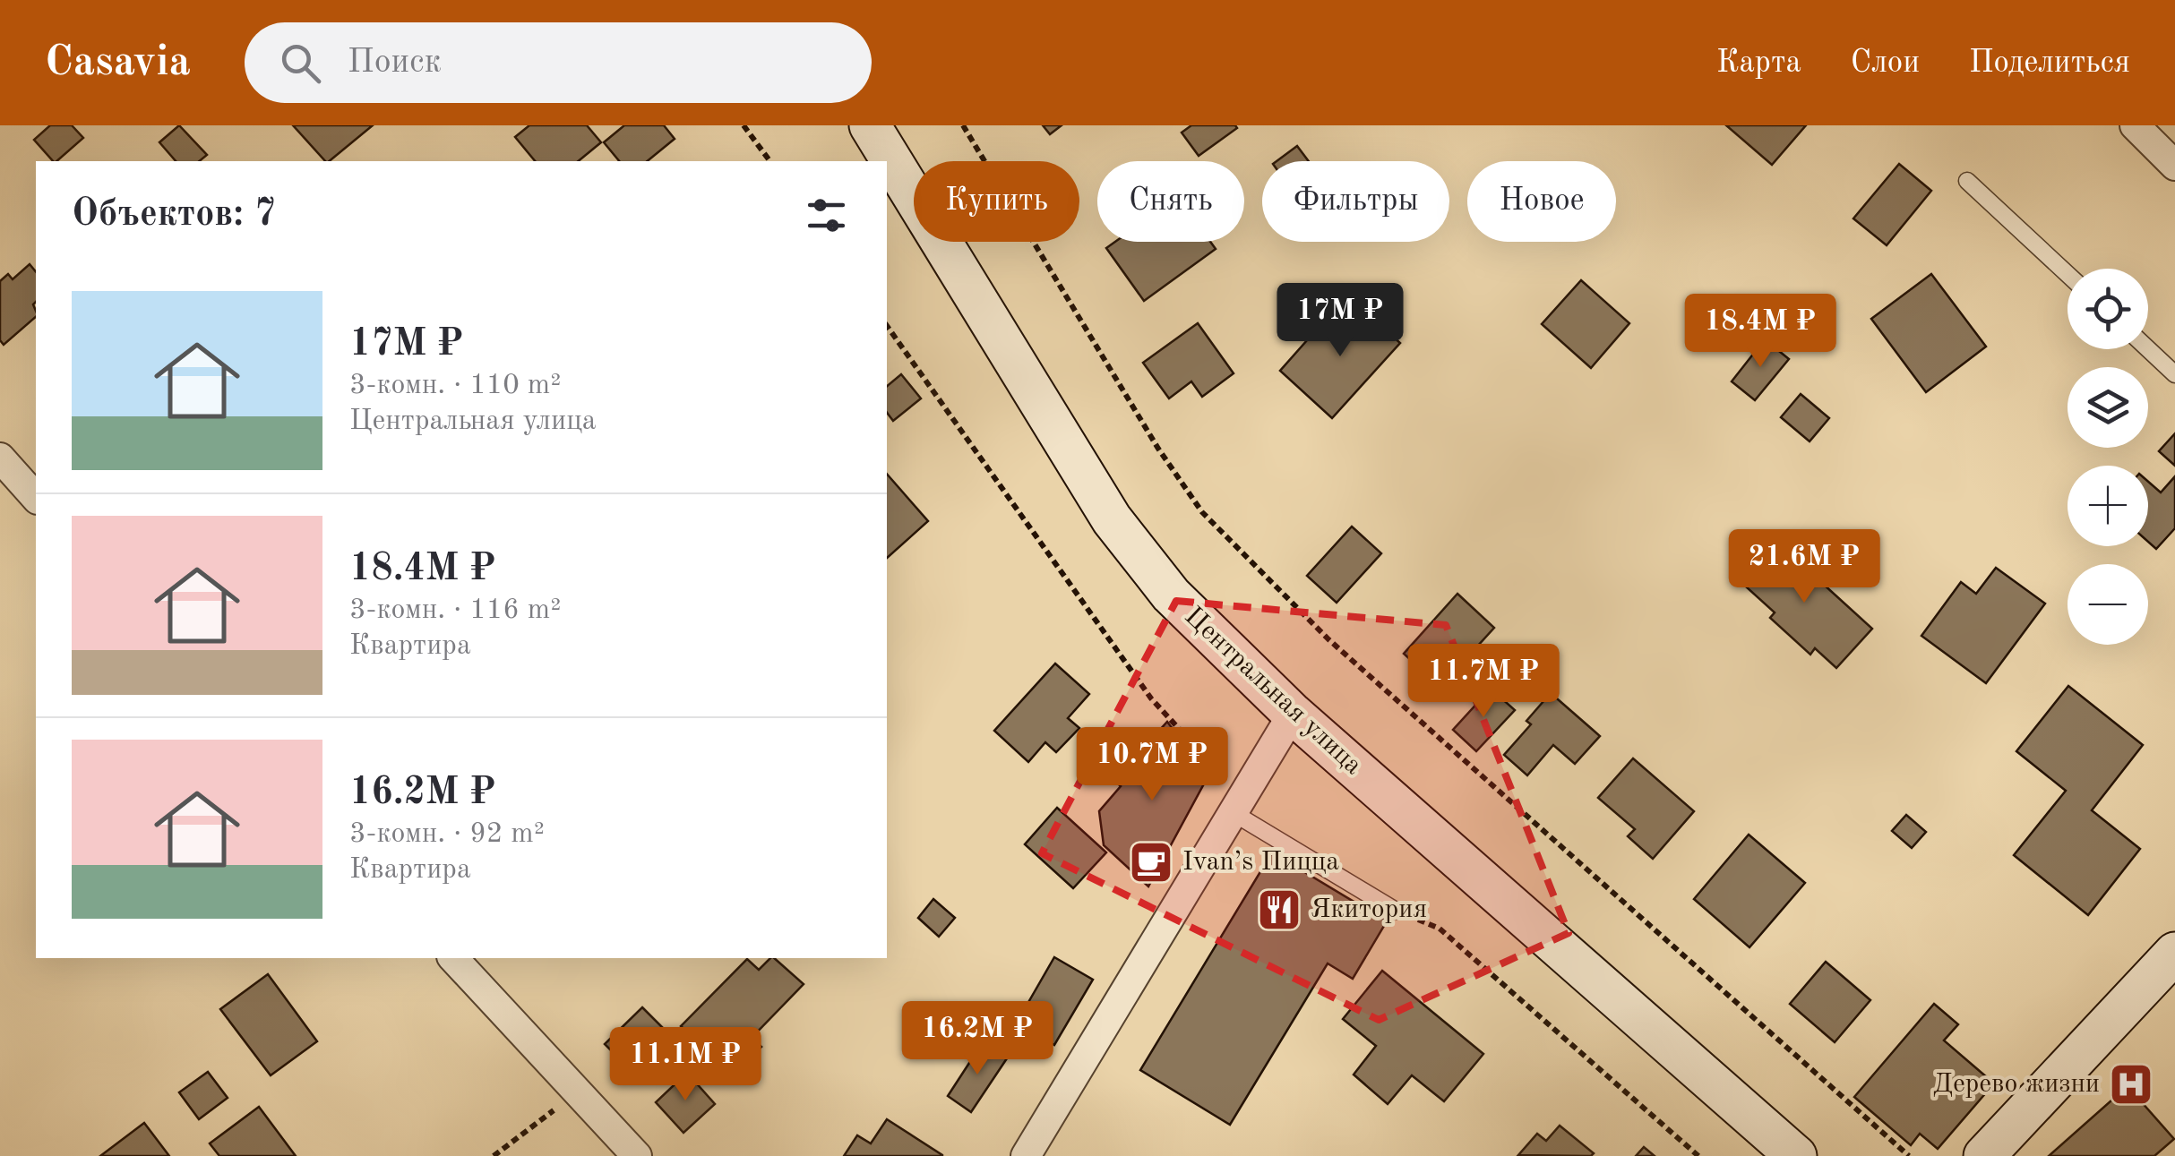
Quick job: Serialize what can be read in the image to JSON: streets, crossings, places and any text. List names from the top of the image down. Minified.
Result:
{"streets":{"main road":["Центральная улица"]},"places":{"cafe":["Ivan’s Пицца"],"restaurant":["Якитория"],"hospital":["Дерево жизни"]},"page":{"header":"Casavia","search":"Поиск","nav":["Карта","Слои","Поделиться"],"chip":["Купить","Снять","Фильтры","Новое"],"heading":"Объектов: 7","map_buttons":["+","−"],"list":[{"name":"17M ₽","note":"3-комн. · 110 m² · Центральная улица"},{"name":"18.4M ₽","note":"3-комн. · 116 m² · Квартира"},{"name":"16.2M ₽","note":"3-комн. · 92 m² · Квартира"}],"price":["17M ₽","18.4M ₽","21.6M ₽","11.7M ₽","10.7M ₽","16.2M ₽","11.1M ₽"]}}
